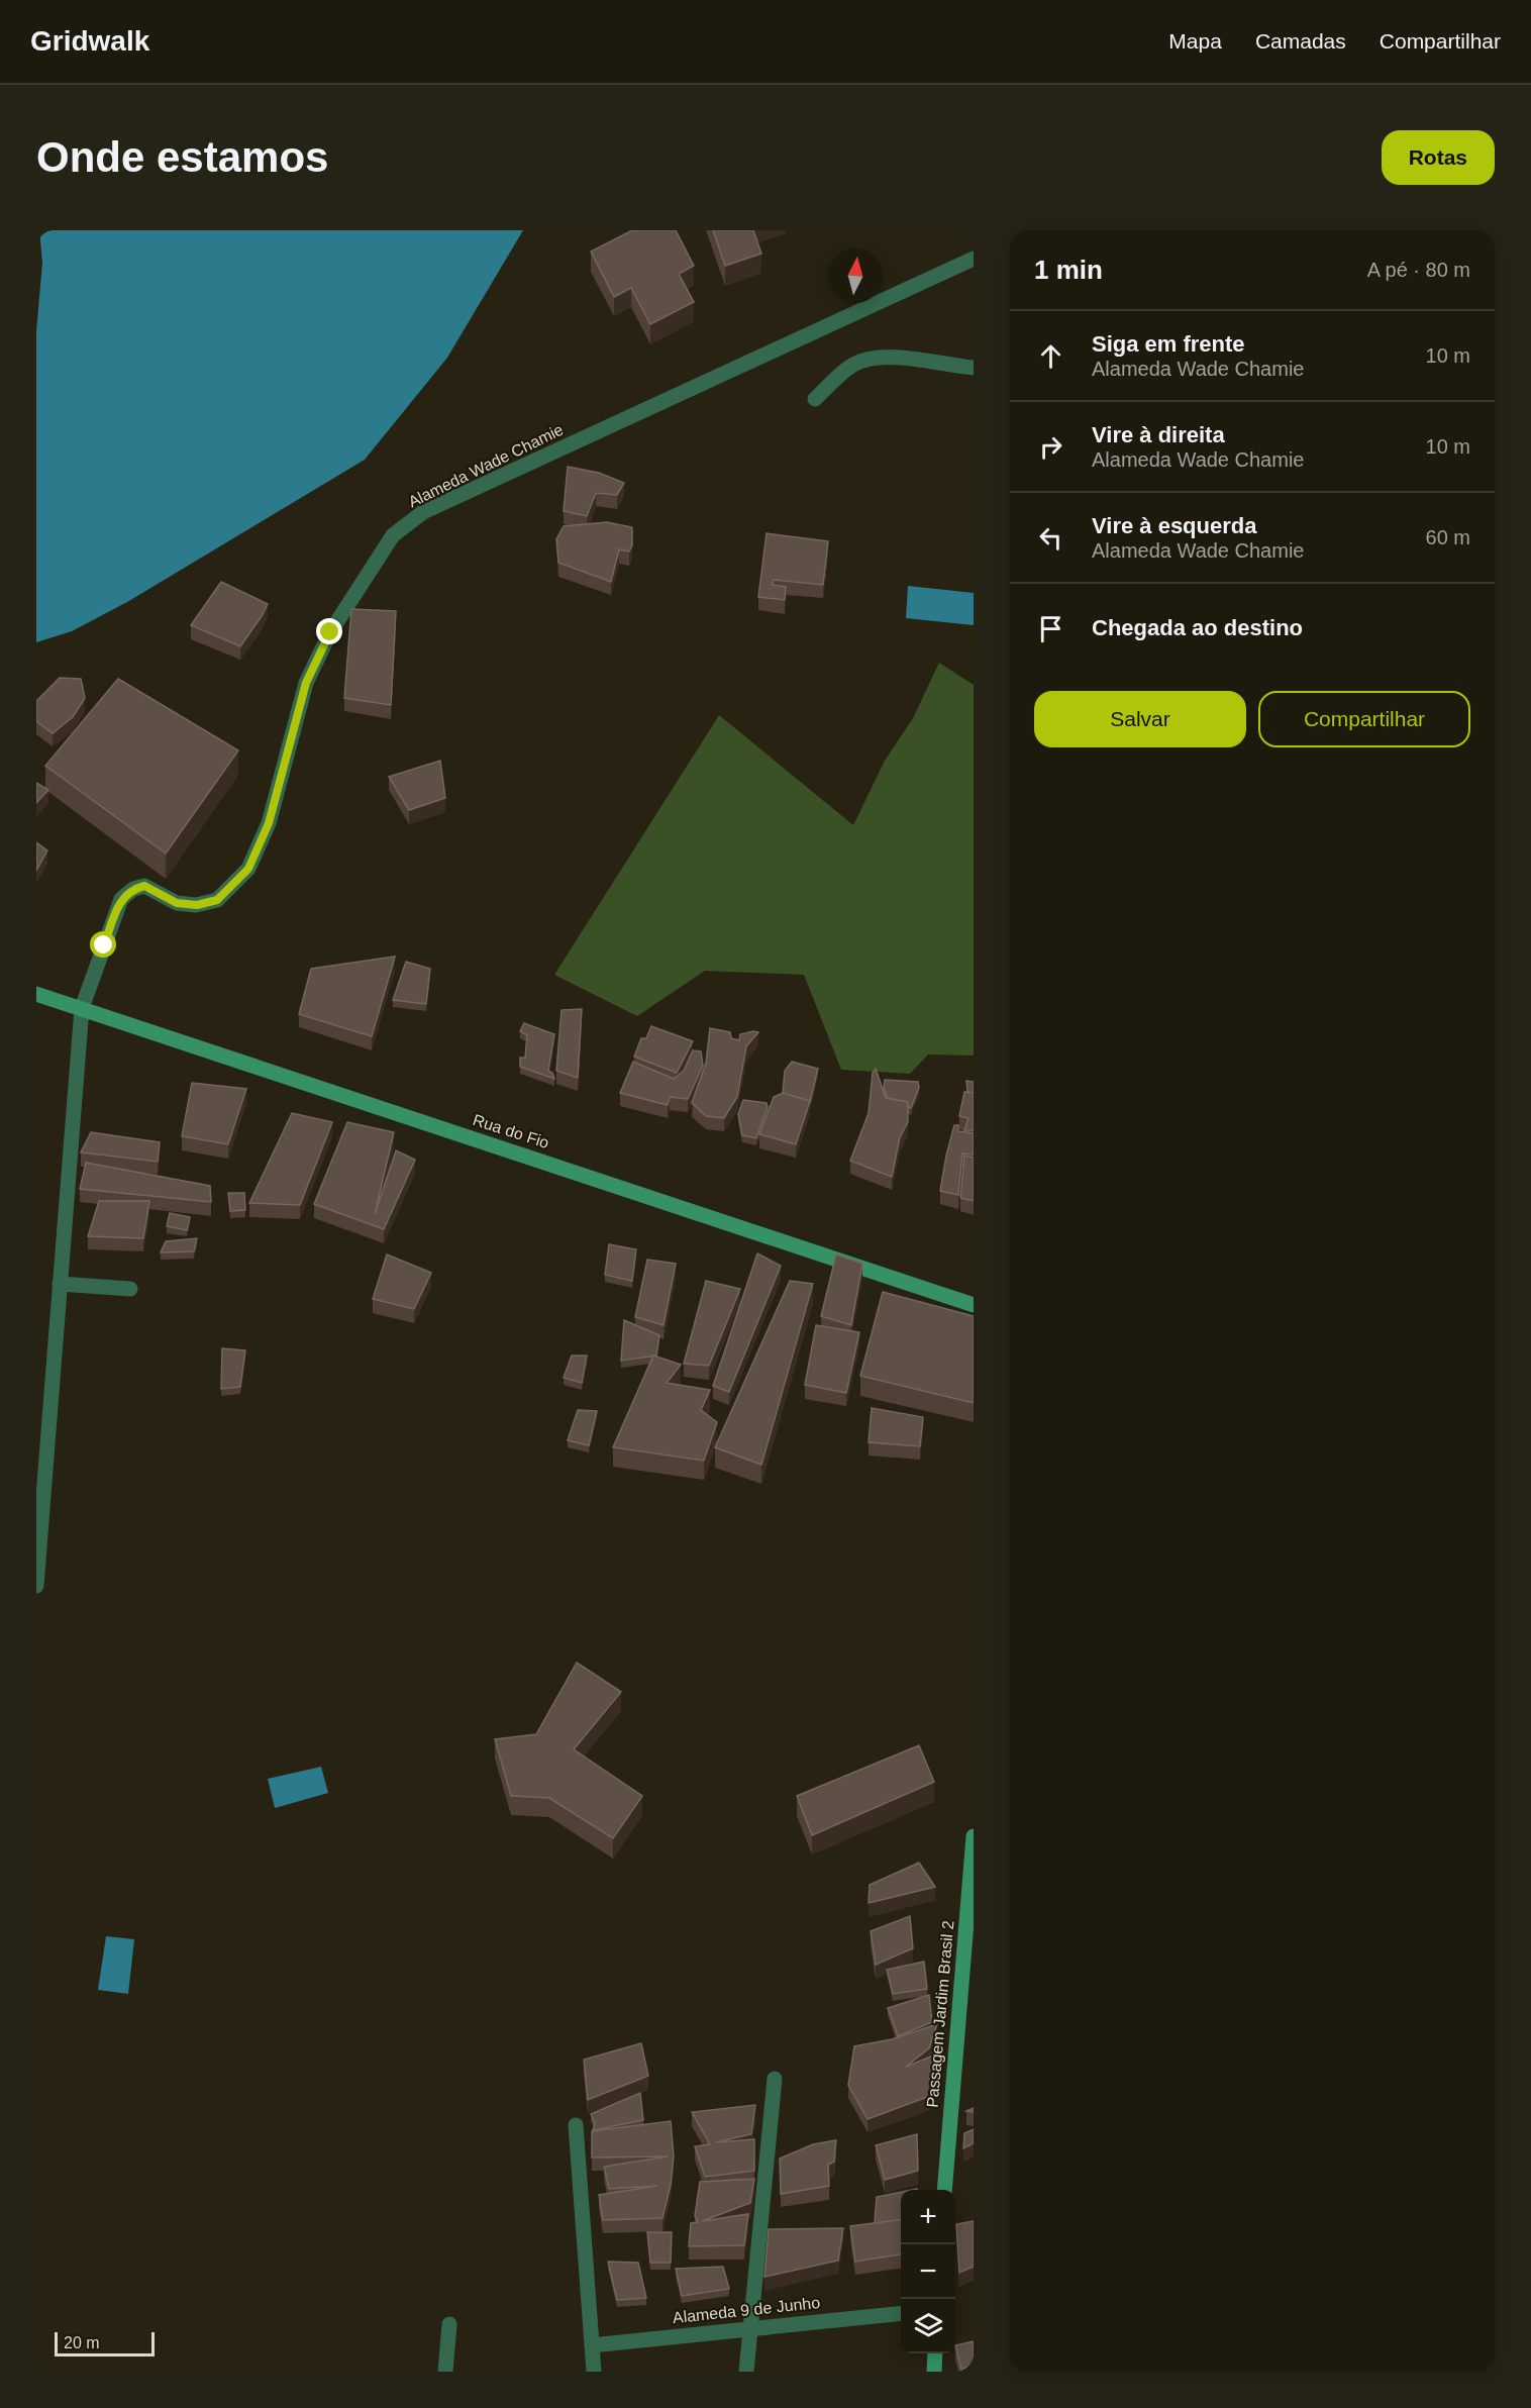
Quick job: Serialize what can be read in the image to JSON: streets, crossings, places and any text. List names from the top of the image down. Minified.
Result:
{"streets":{"street":["Alameda Wade Chamie","Rua do Fio","Passagem Jardim Brasil 2","Alameda 9 de Junho"]},"crossings":[["Alameda Wade Chamie","Rua do Fio"]],"scale_bar":"20 m","north":"top","page":{"header":"Gridwalk","nav":["Mapa","Camadas","Compartilhar"],"buttons":["Rotas",["Salvar","Compartilhar"]],"title":"Onde estamos","heading":["1 min","A pé · 80 m"],"list":[["Siga em frente","Alameda Wade Chamie","10 m"],["Vire à direita","Alameda Wade Chamie","10 m"],["Vire à esquerda","Alameda Wade Chamie","60 m"],"Chegada ao destino"],"map_buttons":["+","−"],"scale":"20 m"}}
